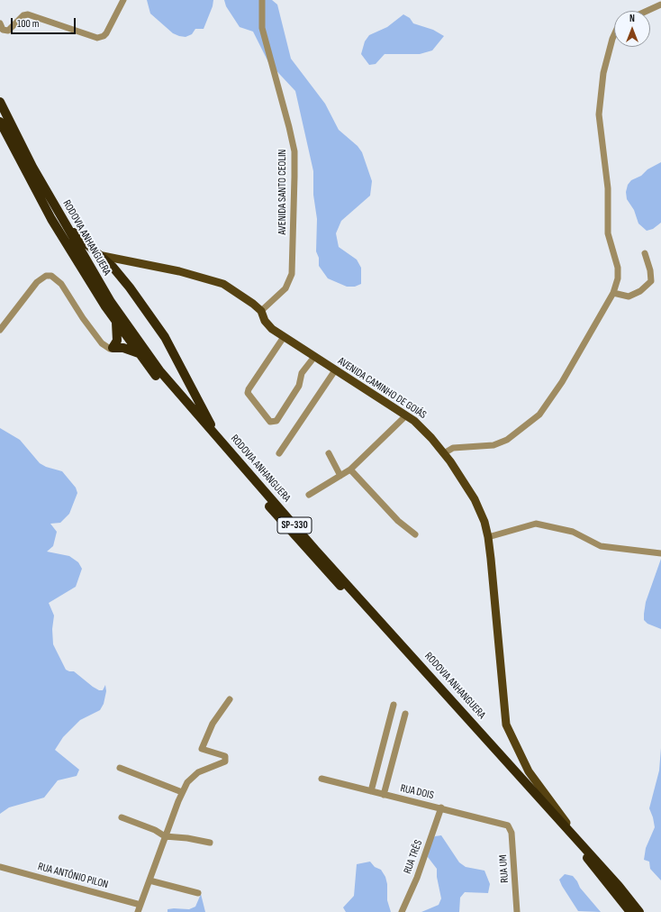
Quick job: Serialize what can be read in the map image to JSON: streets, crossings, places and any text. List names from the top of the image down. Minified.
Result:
{"streets":{"highway":["RODOVIA ANHANGUERA","SP-330"],"main road":["AVENIDA CAMINHO DE GOIÁS"],"street":["AVENIDA SANTO CEOLIN","RUA DOIS","RUA TRÊS","RUA UM","RUA ANTÔNIO PILON"]},"crossings":[["AVENIDA SANTO CEOLIN","AVENIDA CAMINHO DE GOIÁS"],["RODOVIA ANHANGUERA","AVENIDA CAMINHO DE GOIÁS"],["RUA DOIS","RUA TRÊS"],["RUA DOIS","RUA UM"]],"scale_bar":"100 m","north":"top"}
